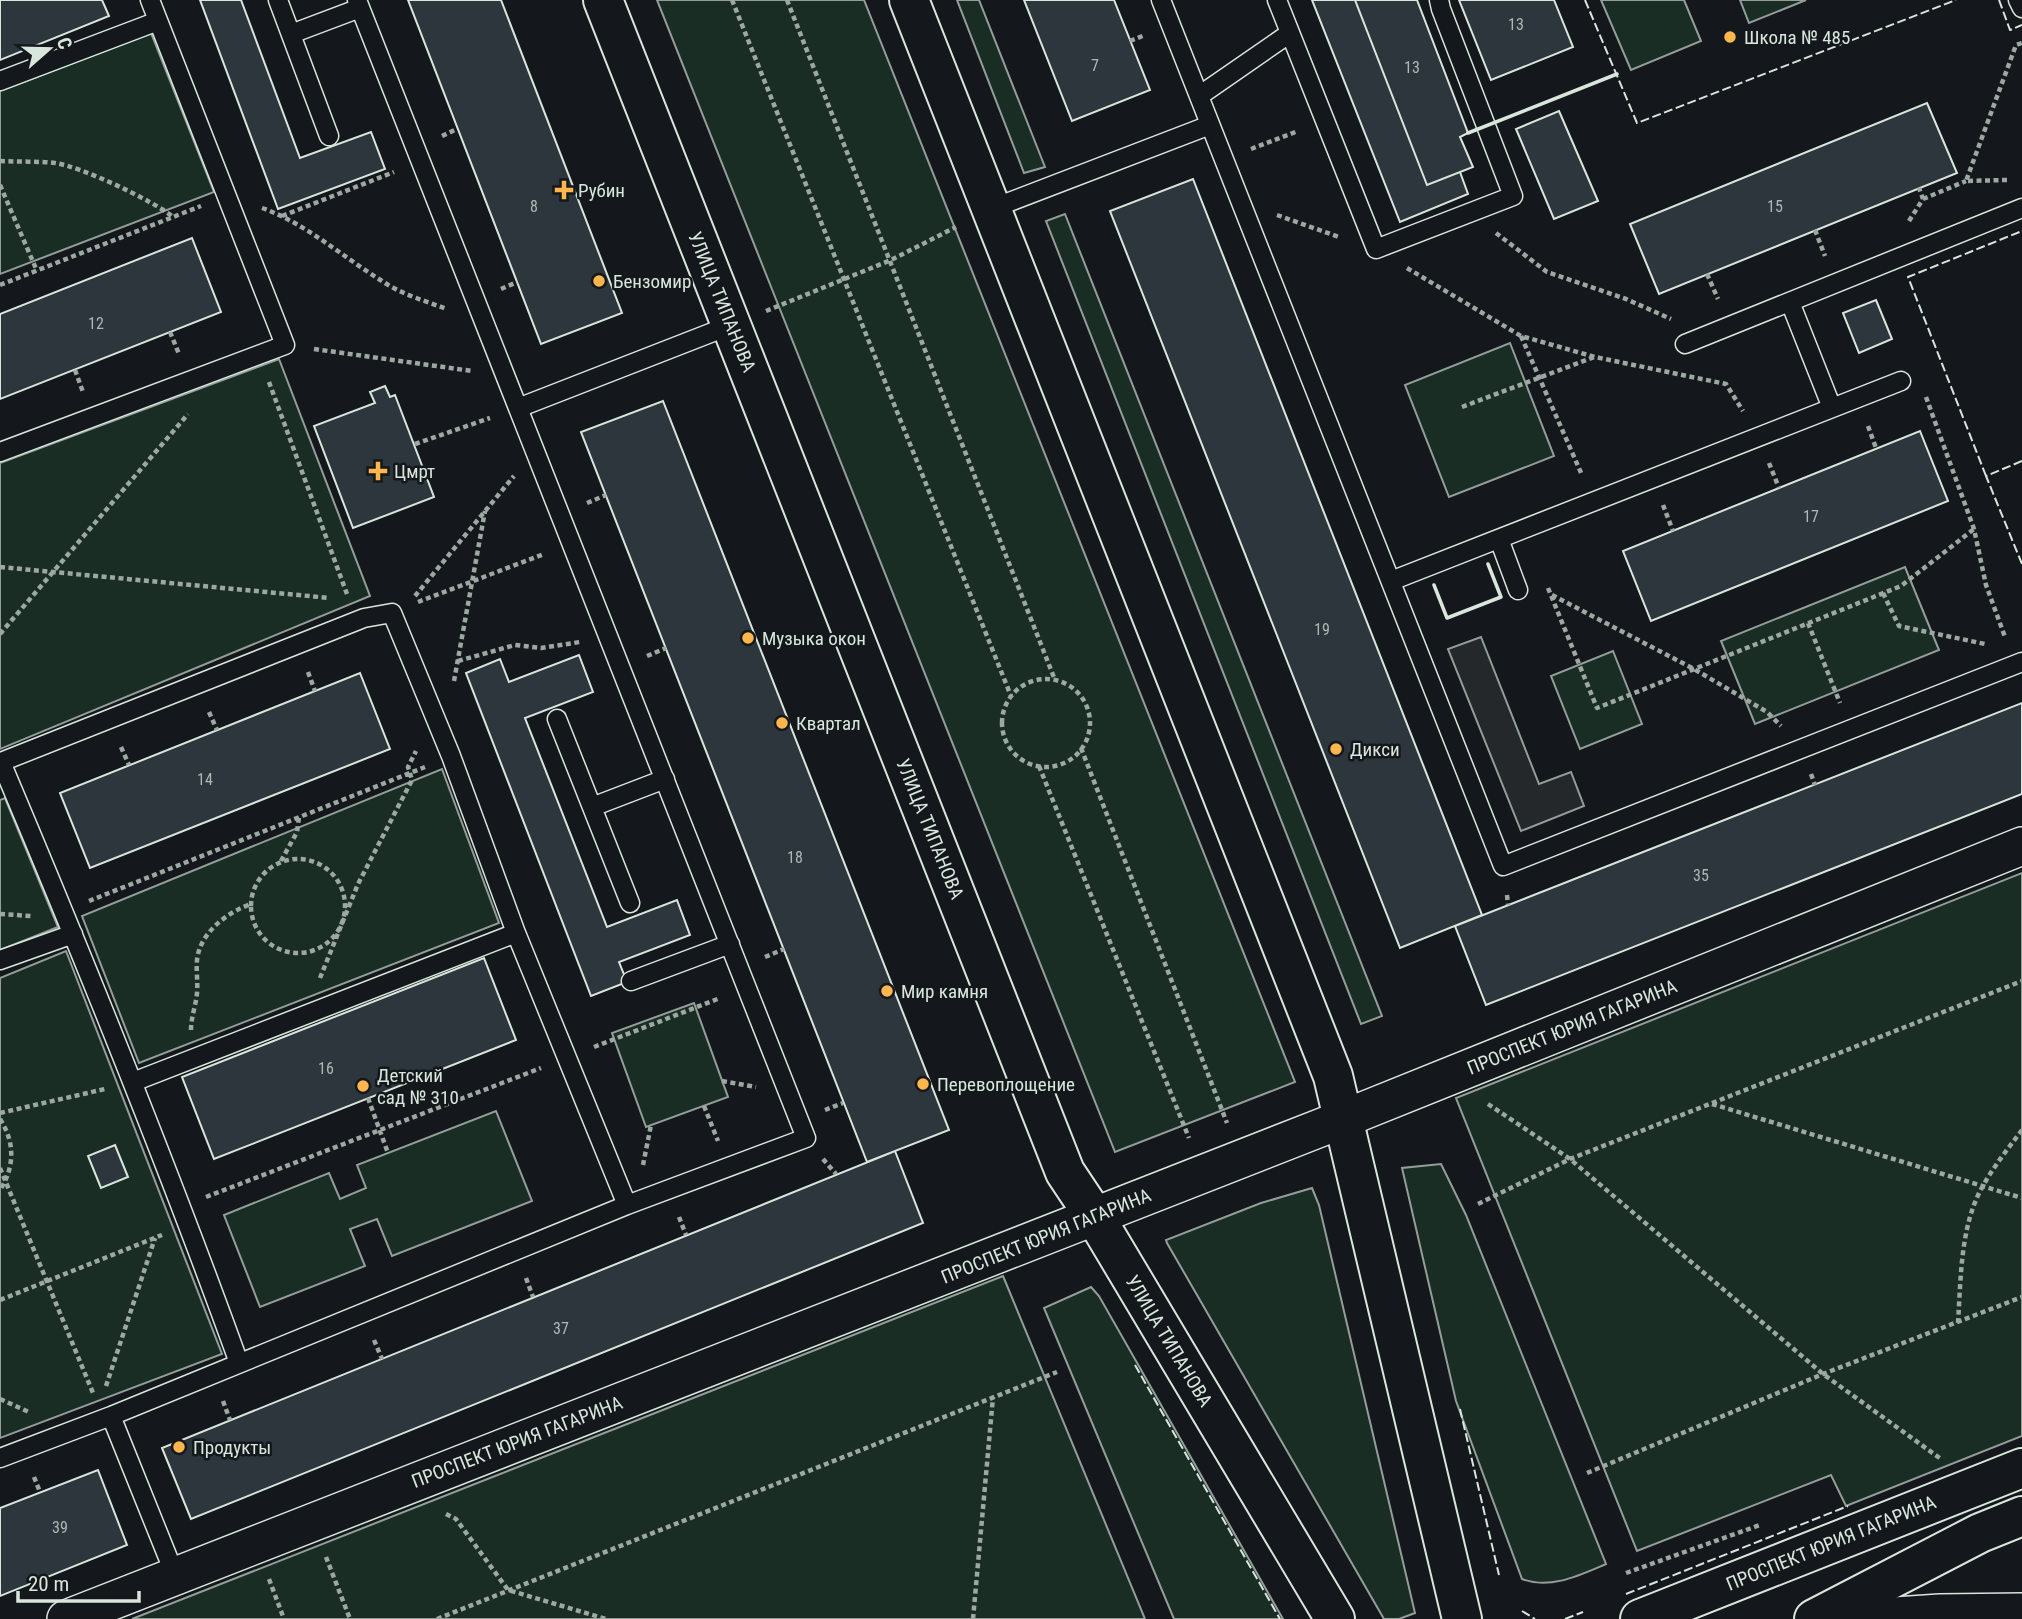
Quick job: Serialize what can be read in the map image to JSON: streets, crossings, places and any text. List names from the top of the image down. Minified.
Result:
{"streets":{"main road":["УЛИЦА ТИПАНОВА","ПРОСПЕКТ ЮРИЯ ГАГАРИНА"]},"crossings":[["УЛИЦА ТИПАНОВА","ПРОСПЕКТ ЮРИЯ ГАГАРИНА"]],"places":{"other":["Школа № 485","Бензомир","Музыка окон","Квартал","Дикси","Мир камня","Перевоплощение","Детский сад № 310","Продукты"],"health":["Рубин","Цмрт"]},"house_numbers":["13","7","13","8","15","12","17","19","14","18","35","16","37","39"],"scale_bar":"20 m","north":"right"}
